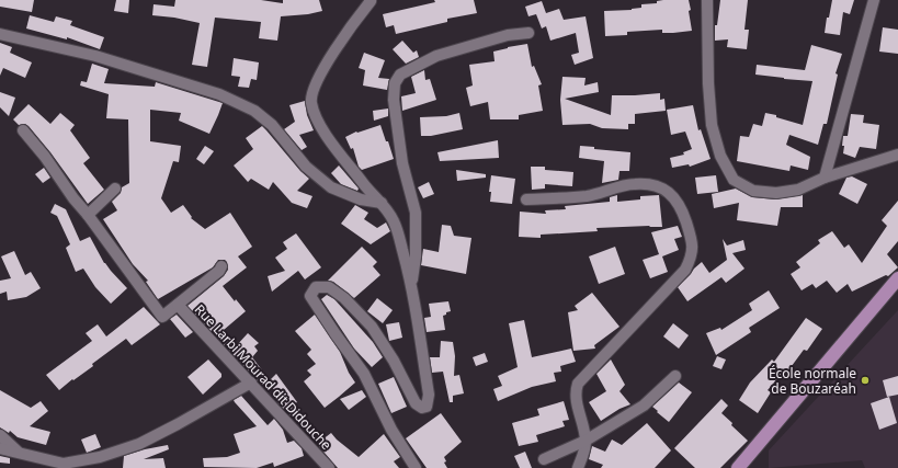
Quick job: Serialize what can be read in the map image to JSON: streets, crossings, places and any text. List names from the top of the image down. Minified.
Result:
{"streets":{"street":["Rue Larbi Mourad dit Didouche"]},"places":["École normale de Bouzaréah"]}
